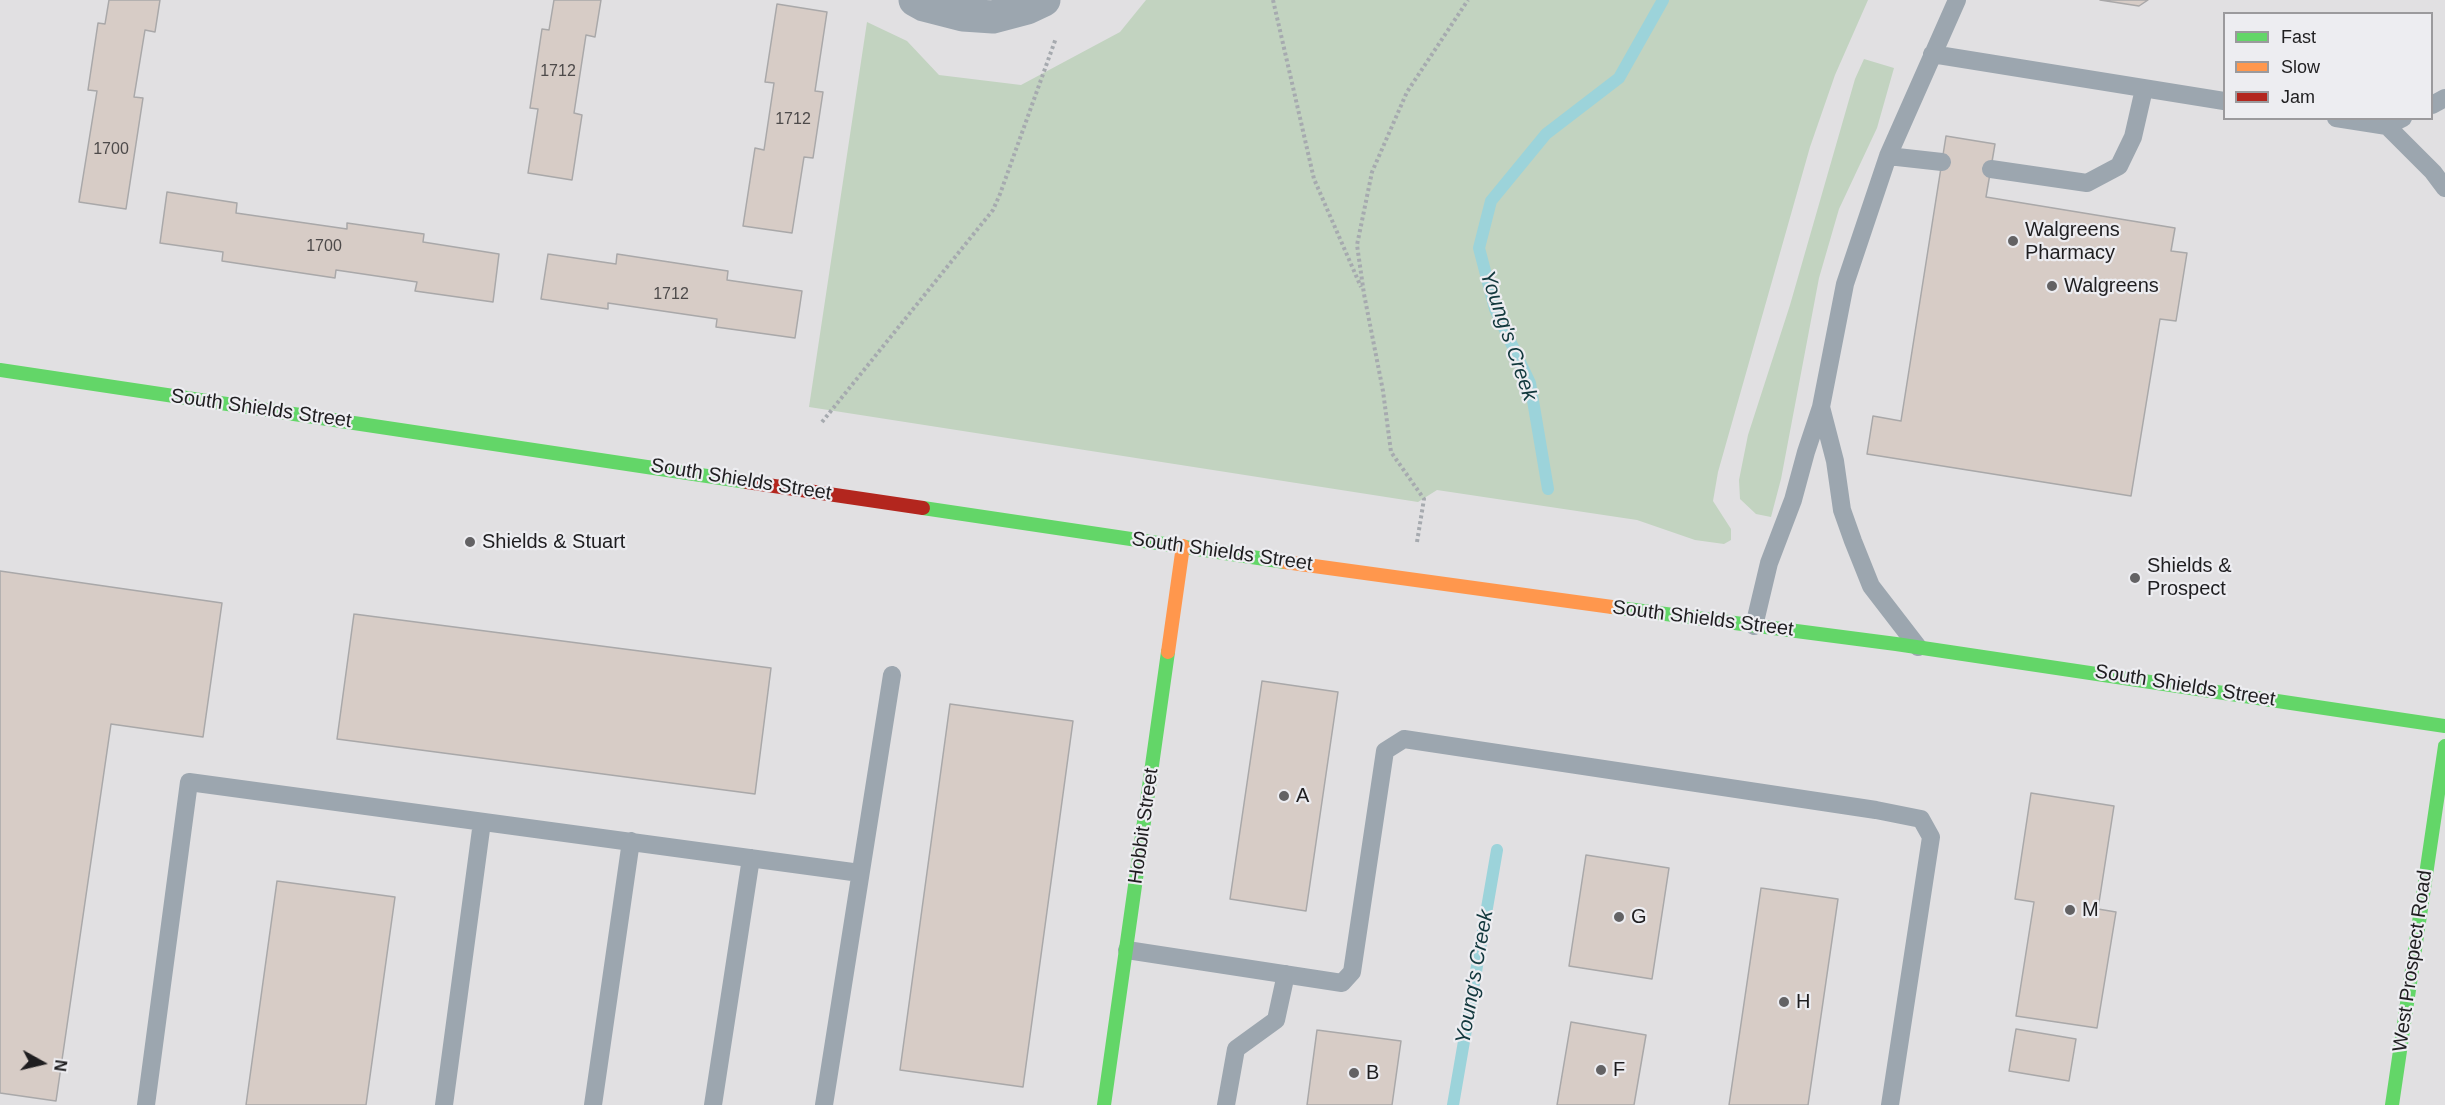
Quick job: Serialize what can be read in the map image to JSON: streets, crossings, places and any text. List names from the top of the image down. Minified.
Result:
{"streets":{"main road":["South Shields Street","Hobbit Street","West Prospect Road"]},"crossings":[["South Shields Street","Hobbit Street"]],"water":["Young's Creek"],"places":["Walgreens Pharmacy","Walgreens","Shields & Stuart","Shields & Prospect","A","M","G","H","F","B"],"house_numbers":["1712","1712","1700","1700","1712"],"legend":["Fast","Slow","Jam"],"north":"right"}
